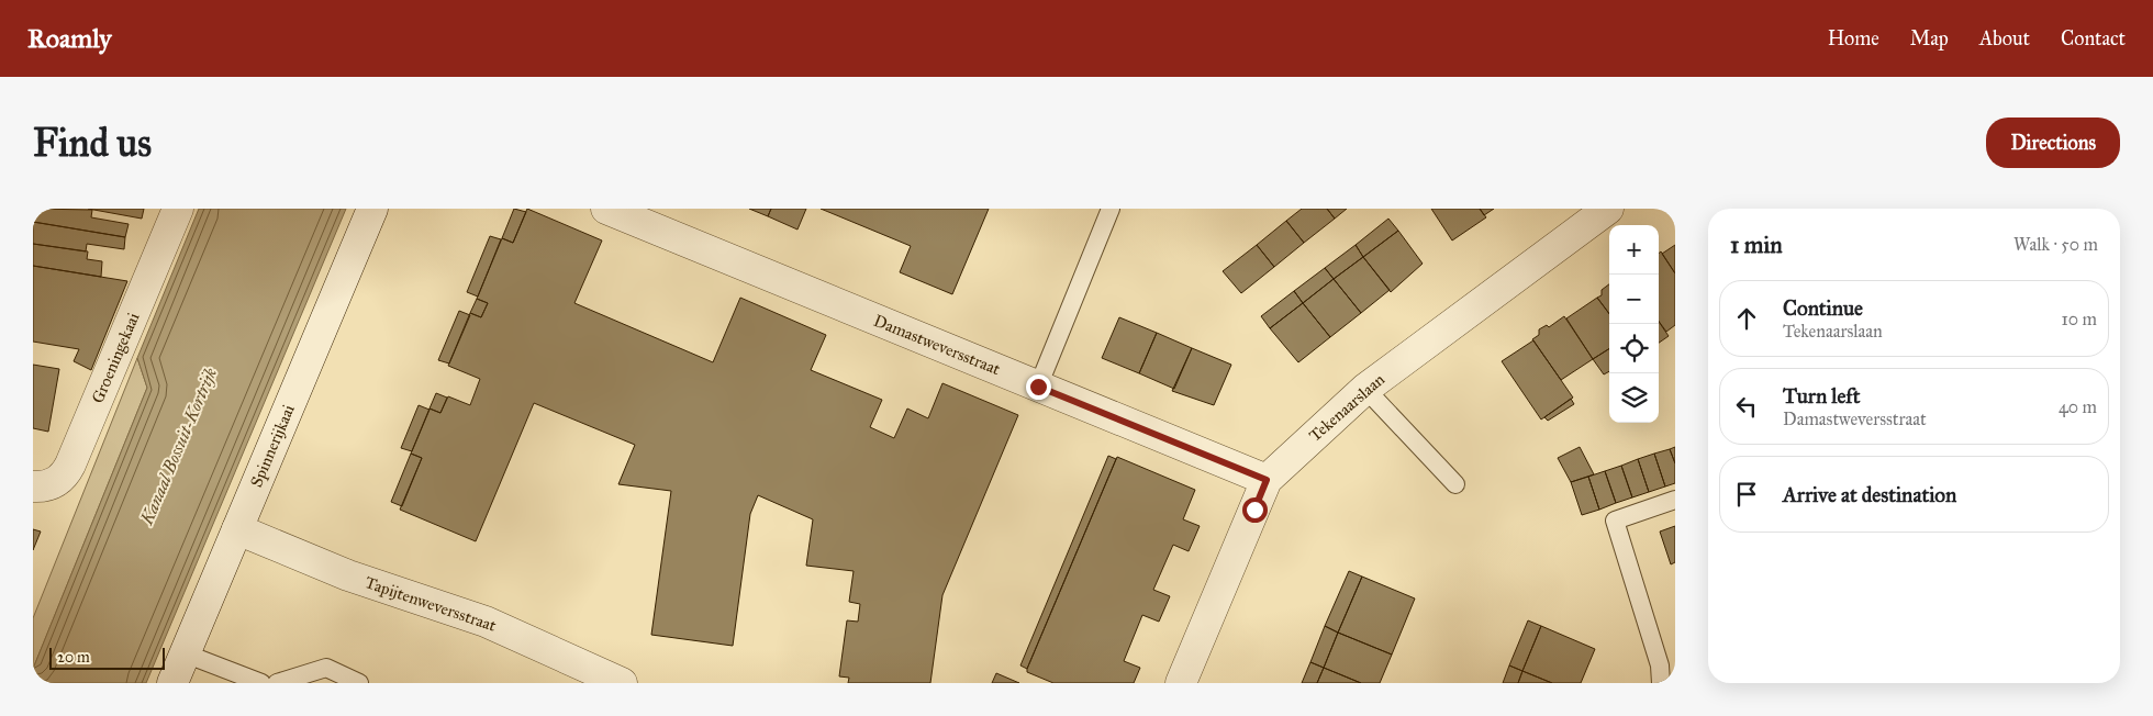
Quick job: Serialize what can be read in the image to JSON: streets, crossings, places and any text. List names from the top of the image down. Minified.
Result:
{"streets":{"street":["Damastweversstraat","Groeningekaai","Tekenaarslaan","Spinnerijkaai","Tapijtenweversstraat"]},"crossings":[["Damastweversstraat","Tekenaarslaan"],["Spinnerijkaai","Tapijtenweversstraat"]],"water":["Kanaal Bossuit-Kortrijk"],"scale_bar":"20 m","page":{"header":"Roamly","nav":["Home","Map","About","Contact"],"buttons":"Directions","title":"Find us","heading":["1 min","Walk · 50 m"],"map_buttons":["+","−"],"list":[["Continue","Tekenaarslaan","10 m"],["Turn left","Damastweversstraat","40 m"],"Arrive at destination"],"scale":"20 m"}}
